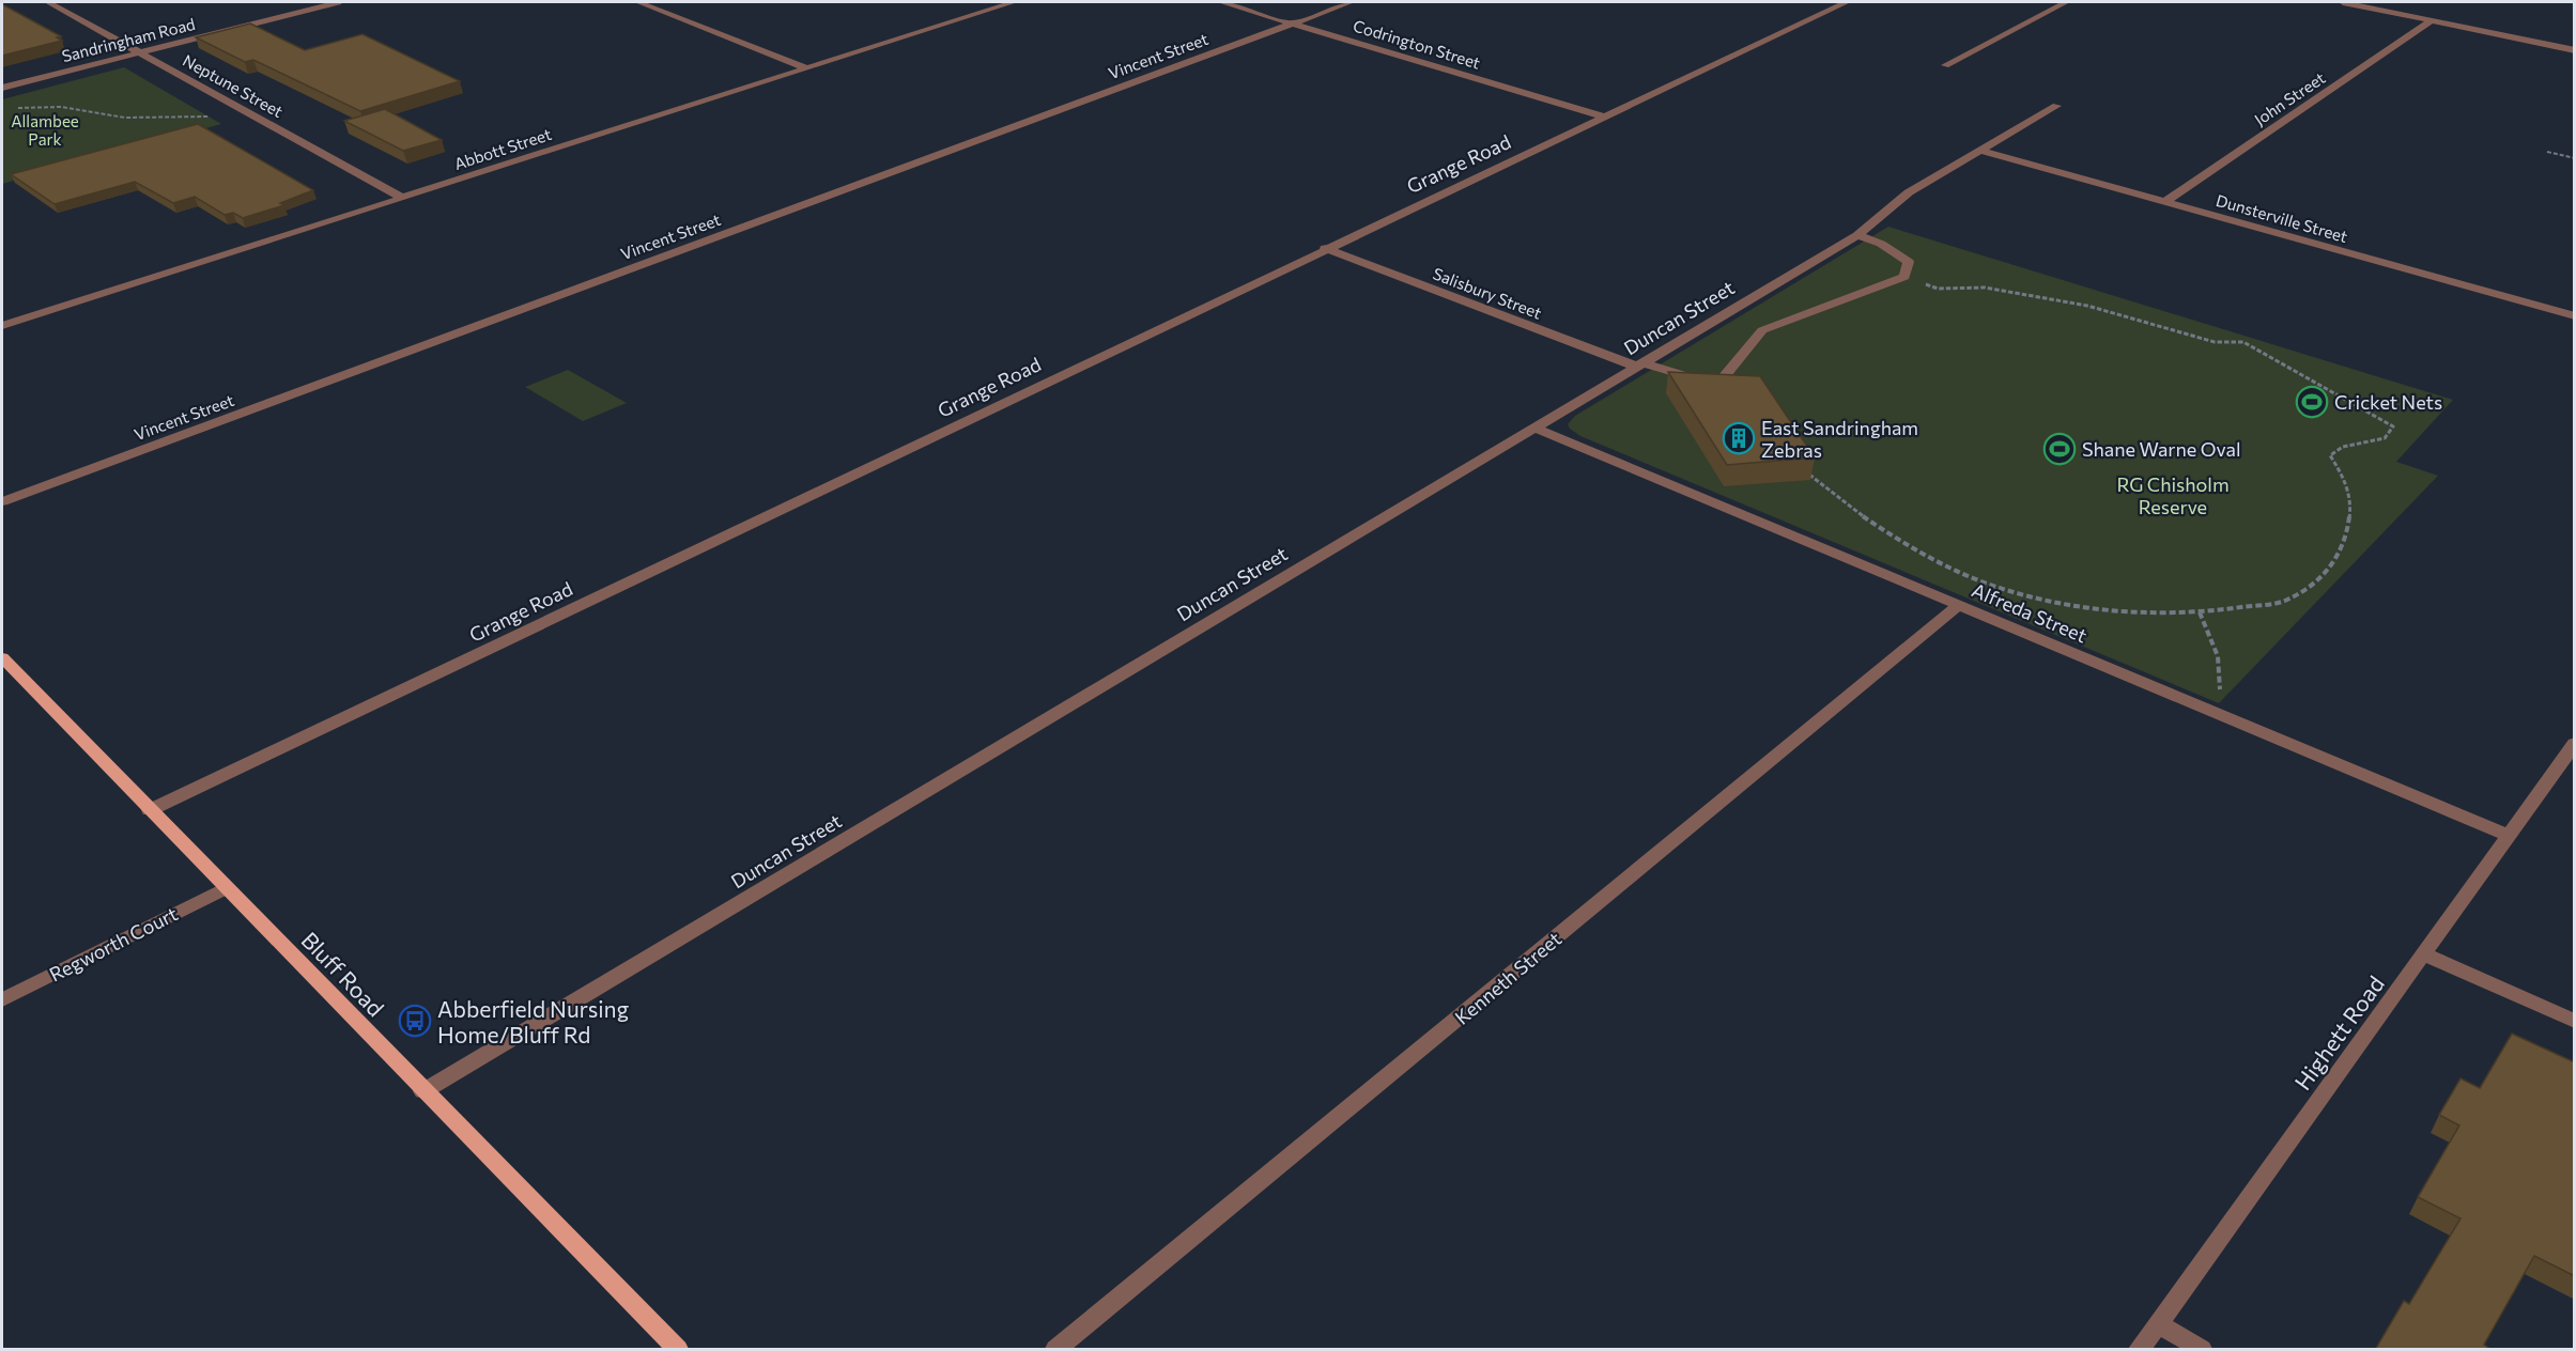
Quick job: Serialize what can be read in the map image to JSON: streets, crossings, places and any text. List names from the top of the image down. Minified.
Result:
{"streets":{"main road":["Bluff Road"],"street":["Sandringham Road","Codrington Street","Vincent Street","Neptune Street","John Street","Abbott Street","Grange Road","Dunsterville Street","Salisbury Street","Duncan Street","Alfreda Street","Regworth Court","Kenneth Street","Highett Road"]},"crossings":[["Sandringham Road","Neptune Street"],["Codrington Street","Vincent Street"],["Codrington Street","Grange Road"],["Neptune Street","Abbott Street"],["John Street","Dunsterville Street"],["Grange Road","Salisbury Street"],["Grange Road","Bluff Road"],["Dunsterville Street","Duncan Street"],["Salisbury Street","Duncan Street"],["Duncan Street","Alfreda Street"],["Duncan Street","Bluff Road"],["Alfreda Street","Kenneth Street"],["Alfreda Street","Highett Road"],["Regworth Court","Bluff Road"]],"parks":["Allambee Park","RG Chisholm Reserve"],"places":{"sports":["Cricket Nets","Shane Warne Oval"],"building":["East Sandringham Zebras"],"bus stop":["Abberfield Nursing Home/Bluff Rd"]}}
